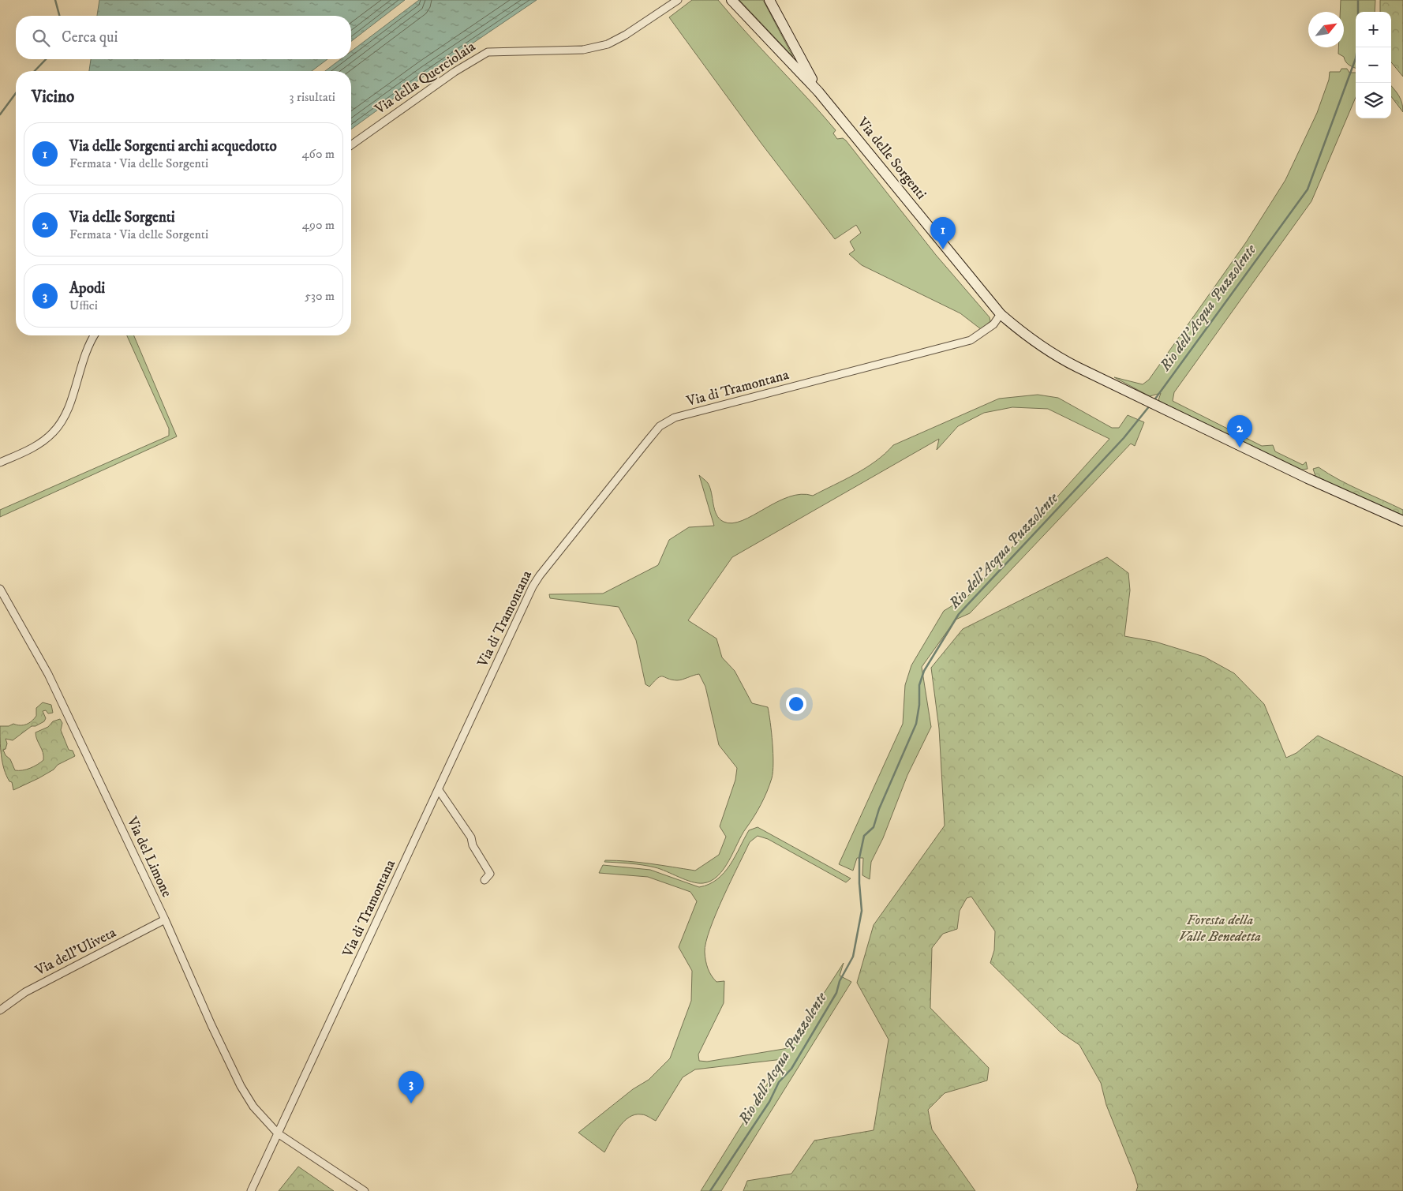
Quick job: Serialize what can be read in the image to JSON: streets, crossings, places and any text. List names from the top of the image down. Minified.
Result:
{"streets":{"main road":["Via delle Sorgenti"],"street":["Via della Querciolaia","Via di Tramontana","Via del Limone","Via dell'Uliveta"]},"crossings":[["Via delle Sorgenti","Via di Tramontana"],["Via di Tramontana","Via del Limone"],["Via del Limone","Via dell'Uliveta"]],"water":["Rio dell'Acqua Puzzolente"],"parks":["Foresta della Valle Benedetta"],"north":"top right","page":{"map_buttons":["+","−"],"search":"Cerca qui","heading":["Vicino","3 risultati"],"list":[{"mark":"1","name":"Via delle Sorgenti archi acquedotto","note":"Fermata · Via delle Sorgenti","value":"460 m"},{"mark":"2","name":"Via delle Sorgenti","note":"Fermata · Via delle Sorgenti","value":"490 m"},{"mark":"3","name":"Apodi","note":"Uffici","value":"530 m"}],"pins":["1","2","3"]}}
